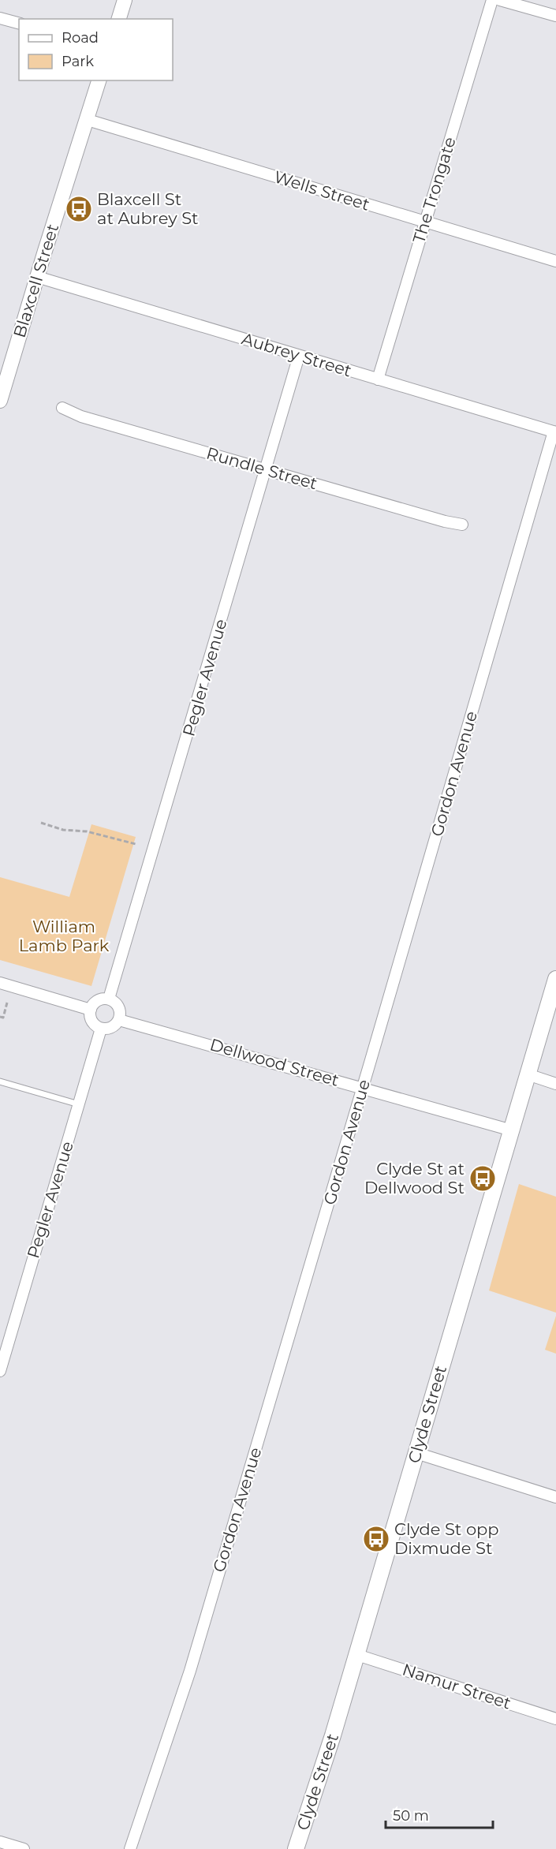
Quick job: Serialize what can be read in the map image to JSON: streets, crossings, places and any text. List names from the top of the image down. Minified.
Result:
{"streets":{"main road":["Clyde Street"],"street":["The Trongate","Wells Street","Blaxcell Street","Aubrey Street","Rundle Street","Pegler Avenue","Gordon Avenue","Dellwood Street","Namur Street"]},"crossings":[["The Trongate","Wells Street"],["The Trongate","Aubrey Street"],["Wells Street","Blaxcell Street"],["Blaxcell Street","Aubrey Street"],["Aubrey Street","Pegler Avenue"],["Aubrey Street","Gordon Avenue"],["Rundle Street","Pegler Avenue"],["Pegler Avenue","Dellwood Street"],["Gordon Avenue","Dellwood Street"],["Dellwood Street","Clyde Street"],["Clyde Street","Namur Street"]],"parks":["William Lamb Park"],"places":{"bus stop":["Blaxcell St at Aubrey St","Clyde St at Dellwood St","Clyde St opp Dixmude St"]},"legend":["Road","Park"],"scale_bar":"50 m"}
